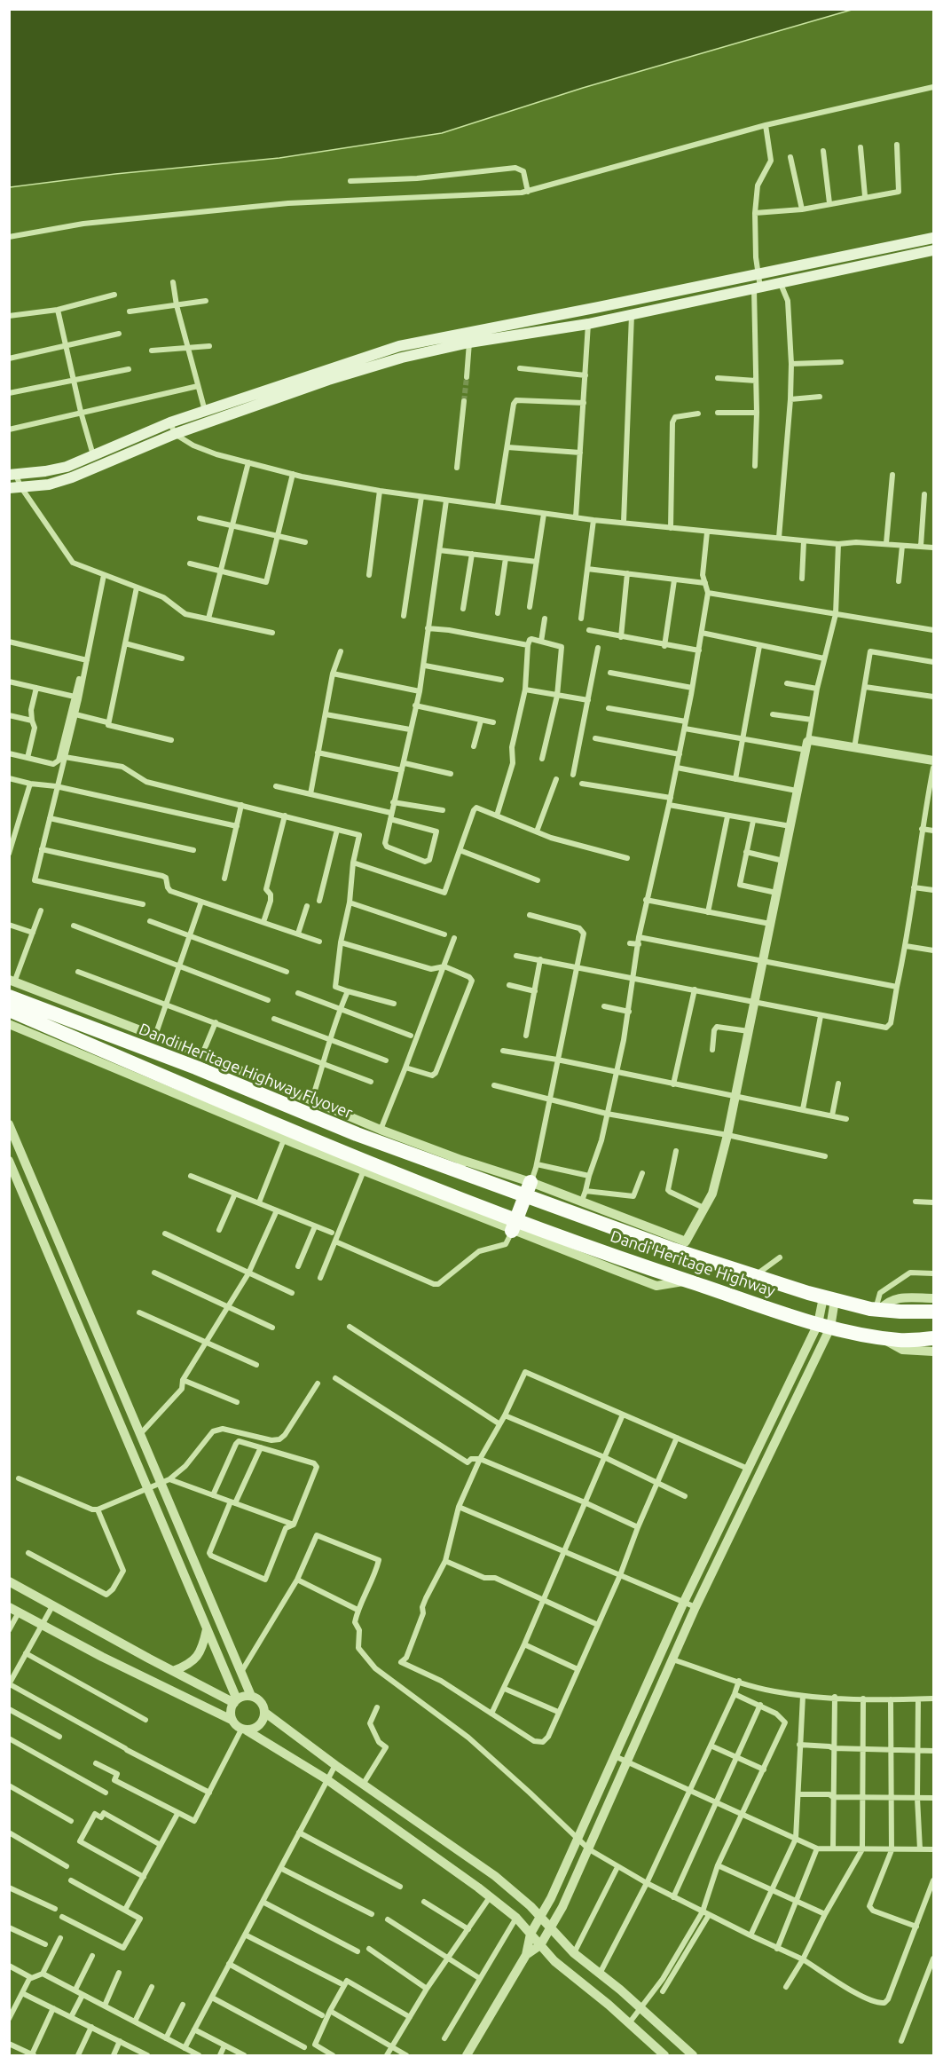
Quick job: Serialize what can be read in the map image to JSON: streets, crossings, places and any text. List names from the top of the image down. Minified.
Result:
{"streets":{"highway":["Dandi Heritage Highway Flyover","Dandi Heritage Highway"]},"crossings":[["Dandi Heritage Highway Flyover","Dandi Heritage Highway"]]}
